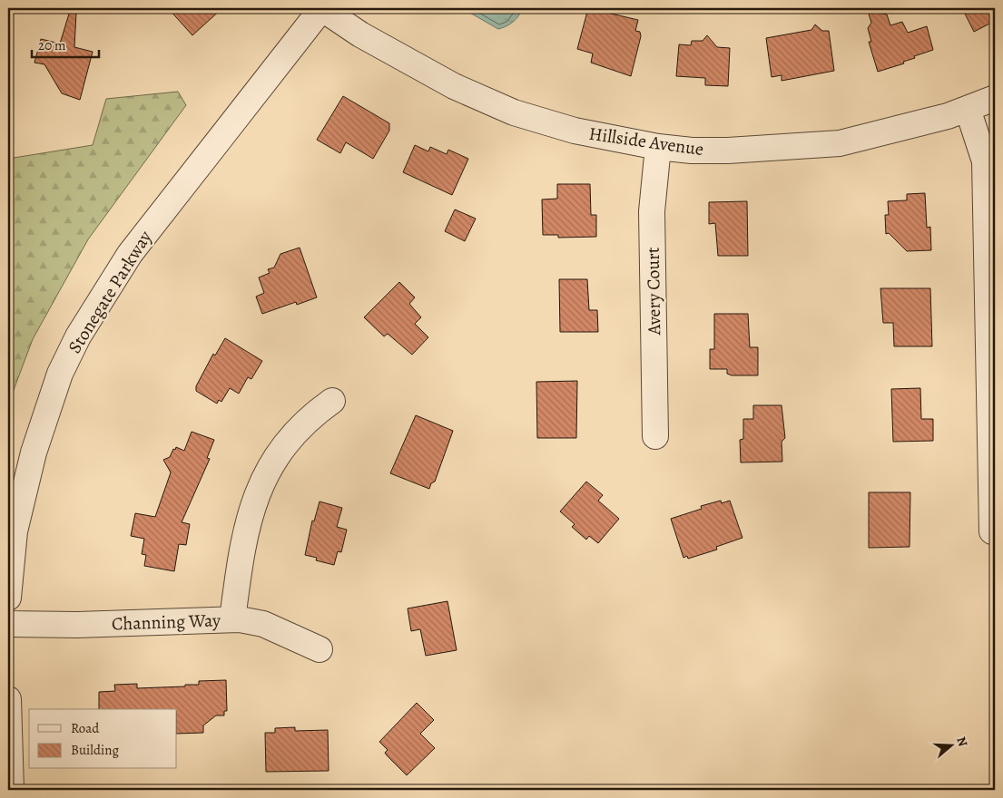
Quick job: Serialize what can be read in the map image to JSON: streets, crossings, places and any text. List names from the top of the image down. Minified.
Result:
{"streets":{"street":["Hillside Avenue","Avery Court","Stonegate Parkway","Channing Way"]},"crossings":[["Hillside Avenue","Avery Court"],["Hillside Avenue","Stonegate Parkway"]],"legend":["Road","Building"],"scale_bar":"20 m","north":"right"}
